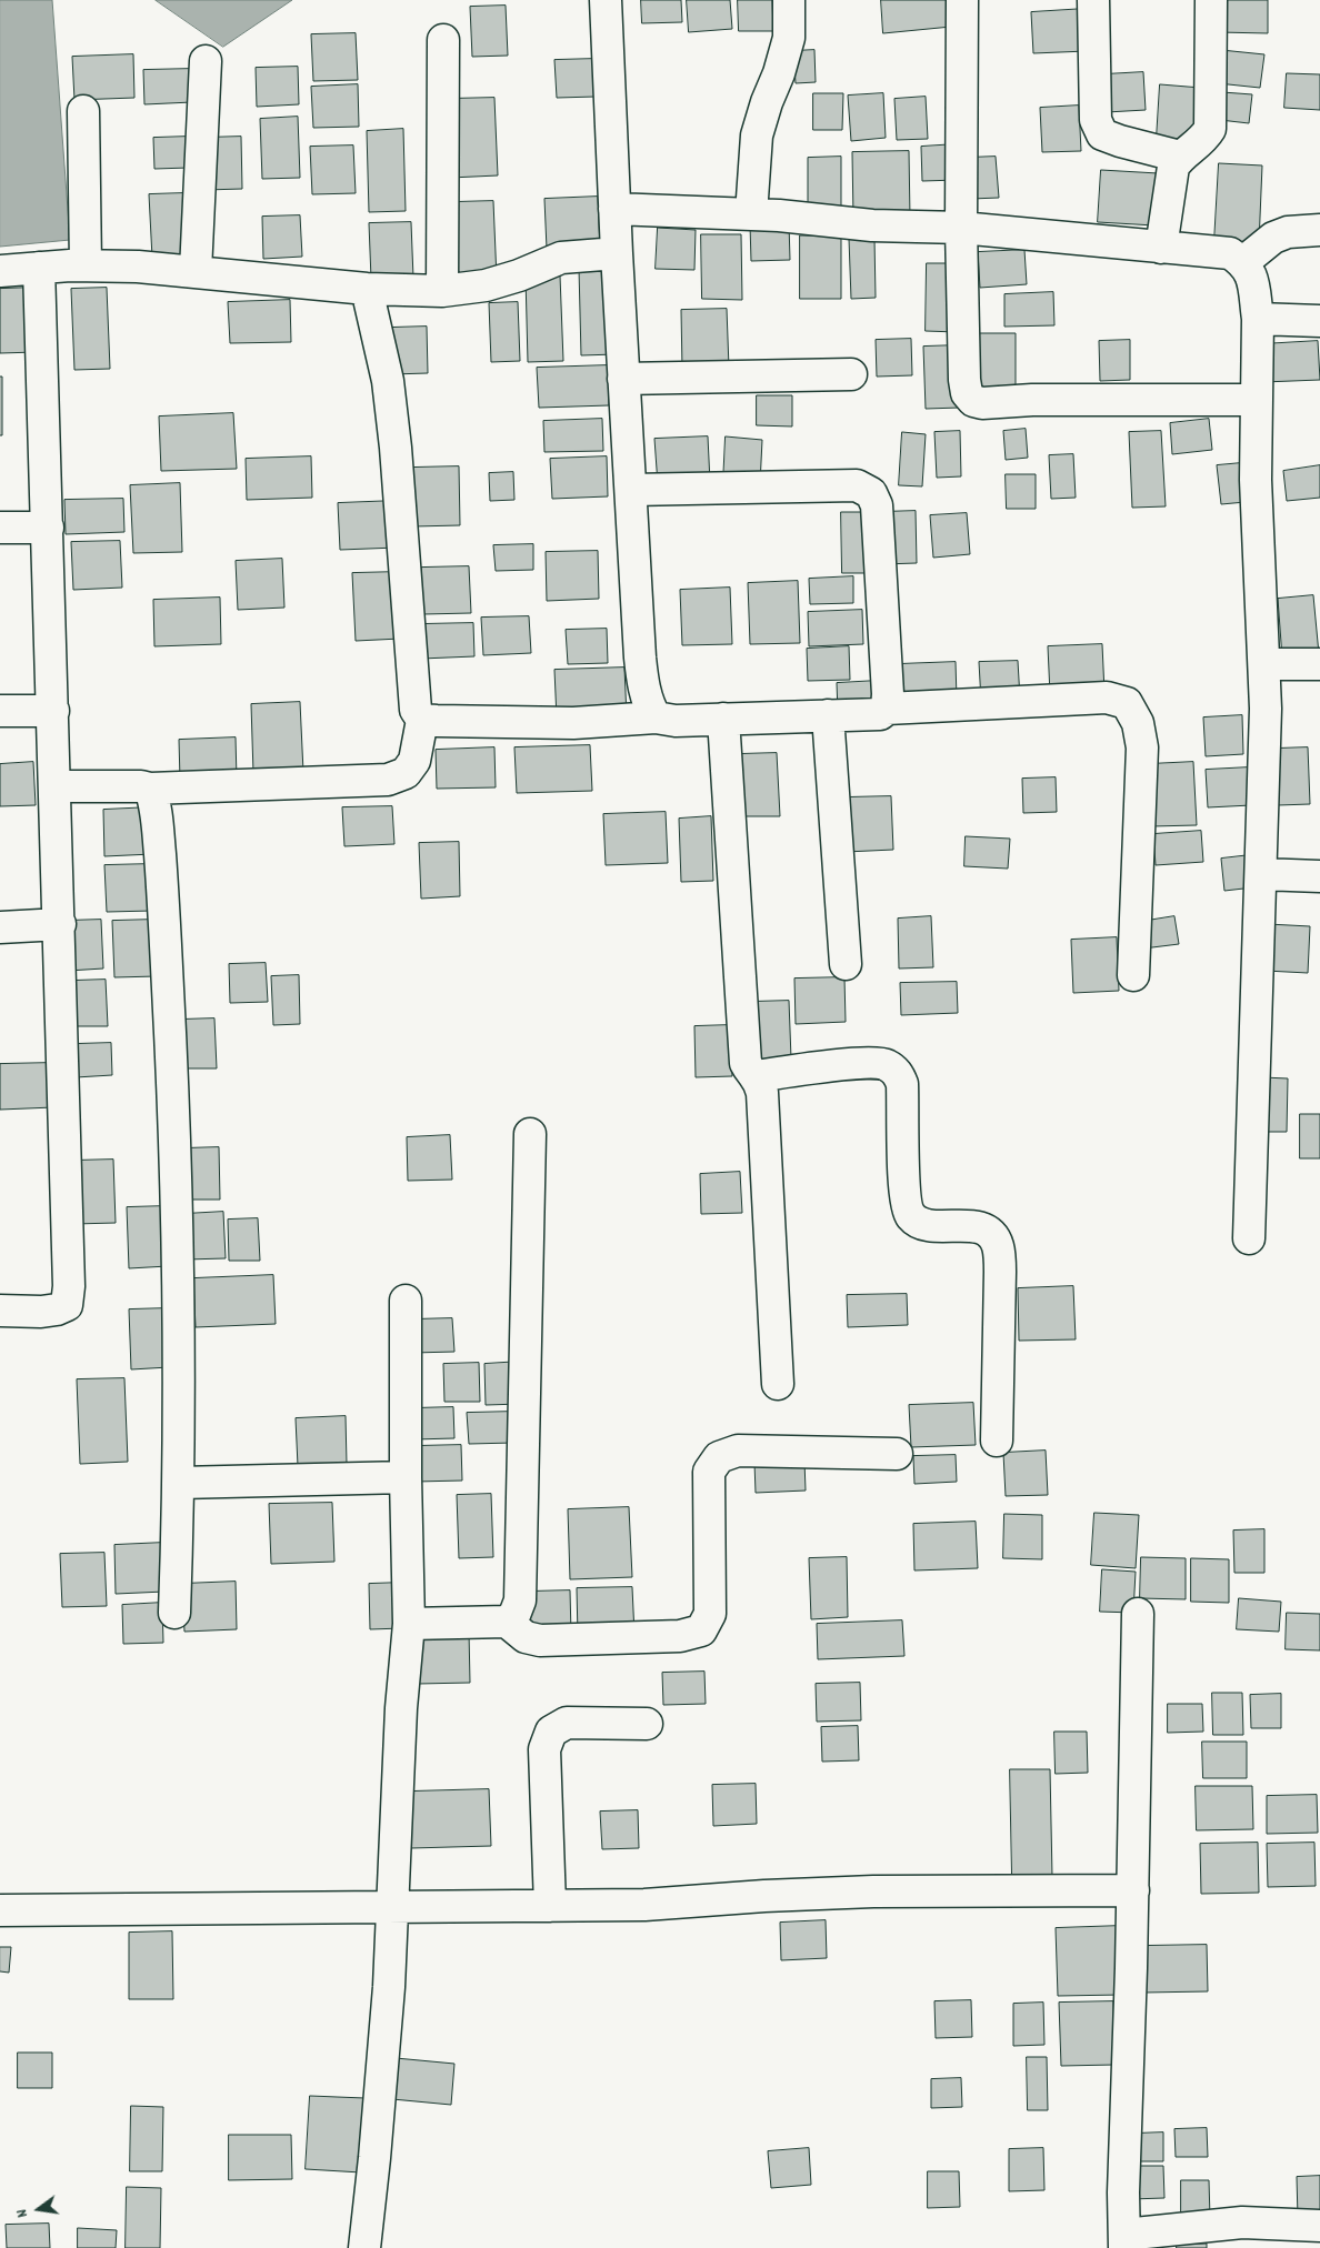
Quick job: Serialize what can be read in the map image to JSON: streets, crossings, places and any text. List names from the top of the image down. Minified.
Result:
{"north":"left"}
